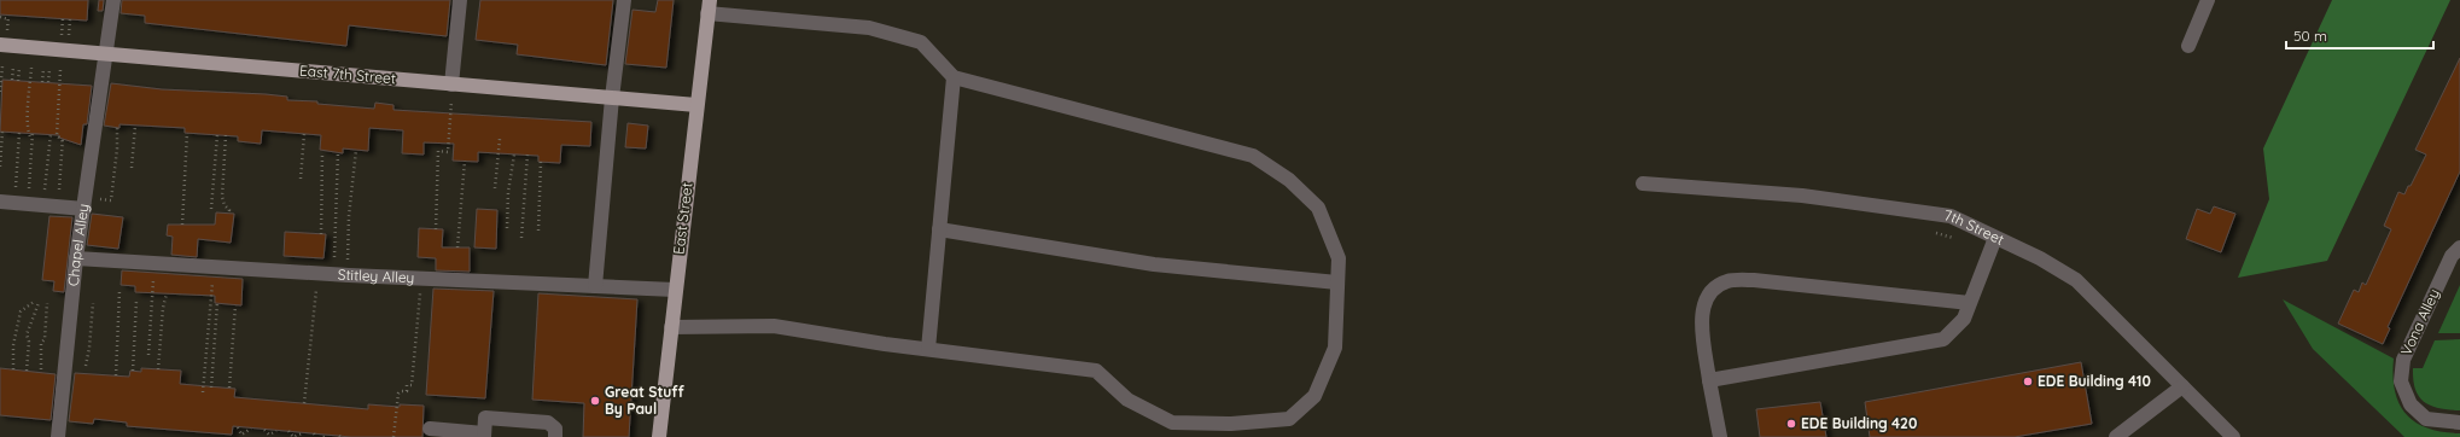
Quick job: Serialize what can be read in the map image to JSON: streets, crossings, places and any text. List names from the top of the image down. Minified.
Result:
{"streets":{"main road":["East 7th Street","East Street"],"street":["7th Street","Chapel Alley","Stitley Alley","Vona Alley"]},"crossings":[["East 7th Street","East Street"],["East 7th Street","Chapel Alley"],["East Street","Stitley Alley"],["Chapel Alley","Stitley Alley"]],"places":["EDE Building 410","Great Stuff By Paul","EDE Building 420"],"scale_bar":"50 m"}
